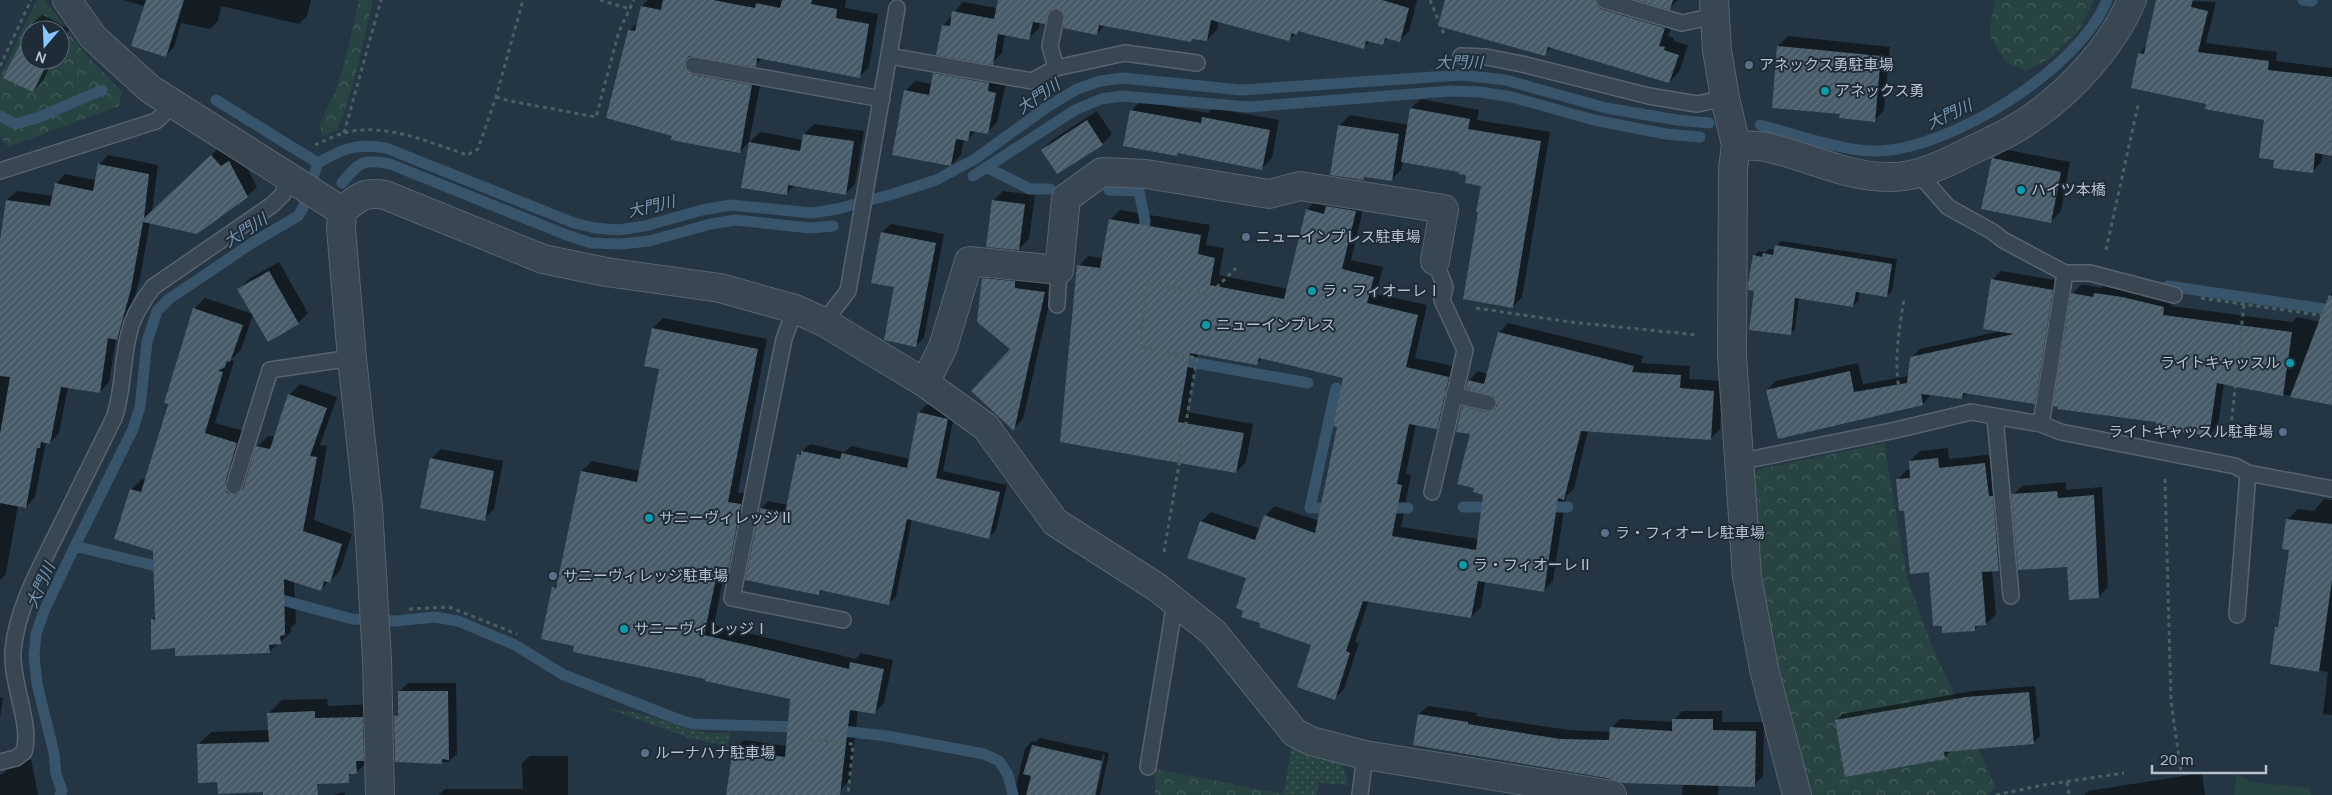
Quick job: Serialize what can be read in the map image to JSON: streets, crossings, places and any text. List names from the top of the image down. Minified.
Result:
{"water":["大門川"],"places":["アネックス勇駐車場","アネックス勇","ハイツ本橋","ニューインプレス駐車場","ラ・フィオーレⅠ","ニューインプレス","ライトキャッスル","ライトキャッスル駐車場","サニーヴィレッジⅡ","ラ・フィオーレ駐車場","ラ・フィオーレⅡ","サニーヴィレッジ駐車場","サニーヴィレッジⅠ","ルーナハナ駐車場"],"scale_bar":"20 m","north":"bottom"}
